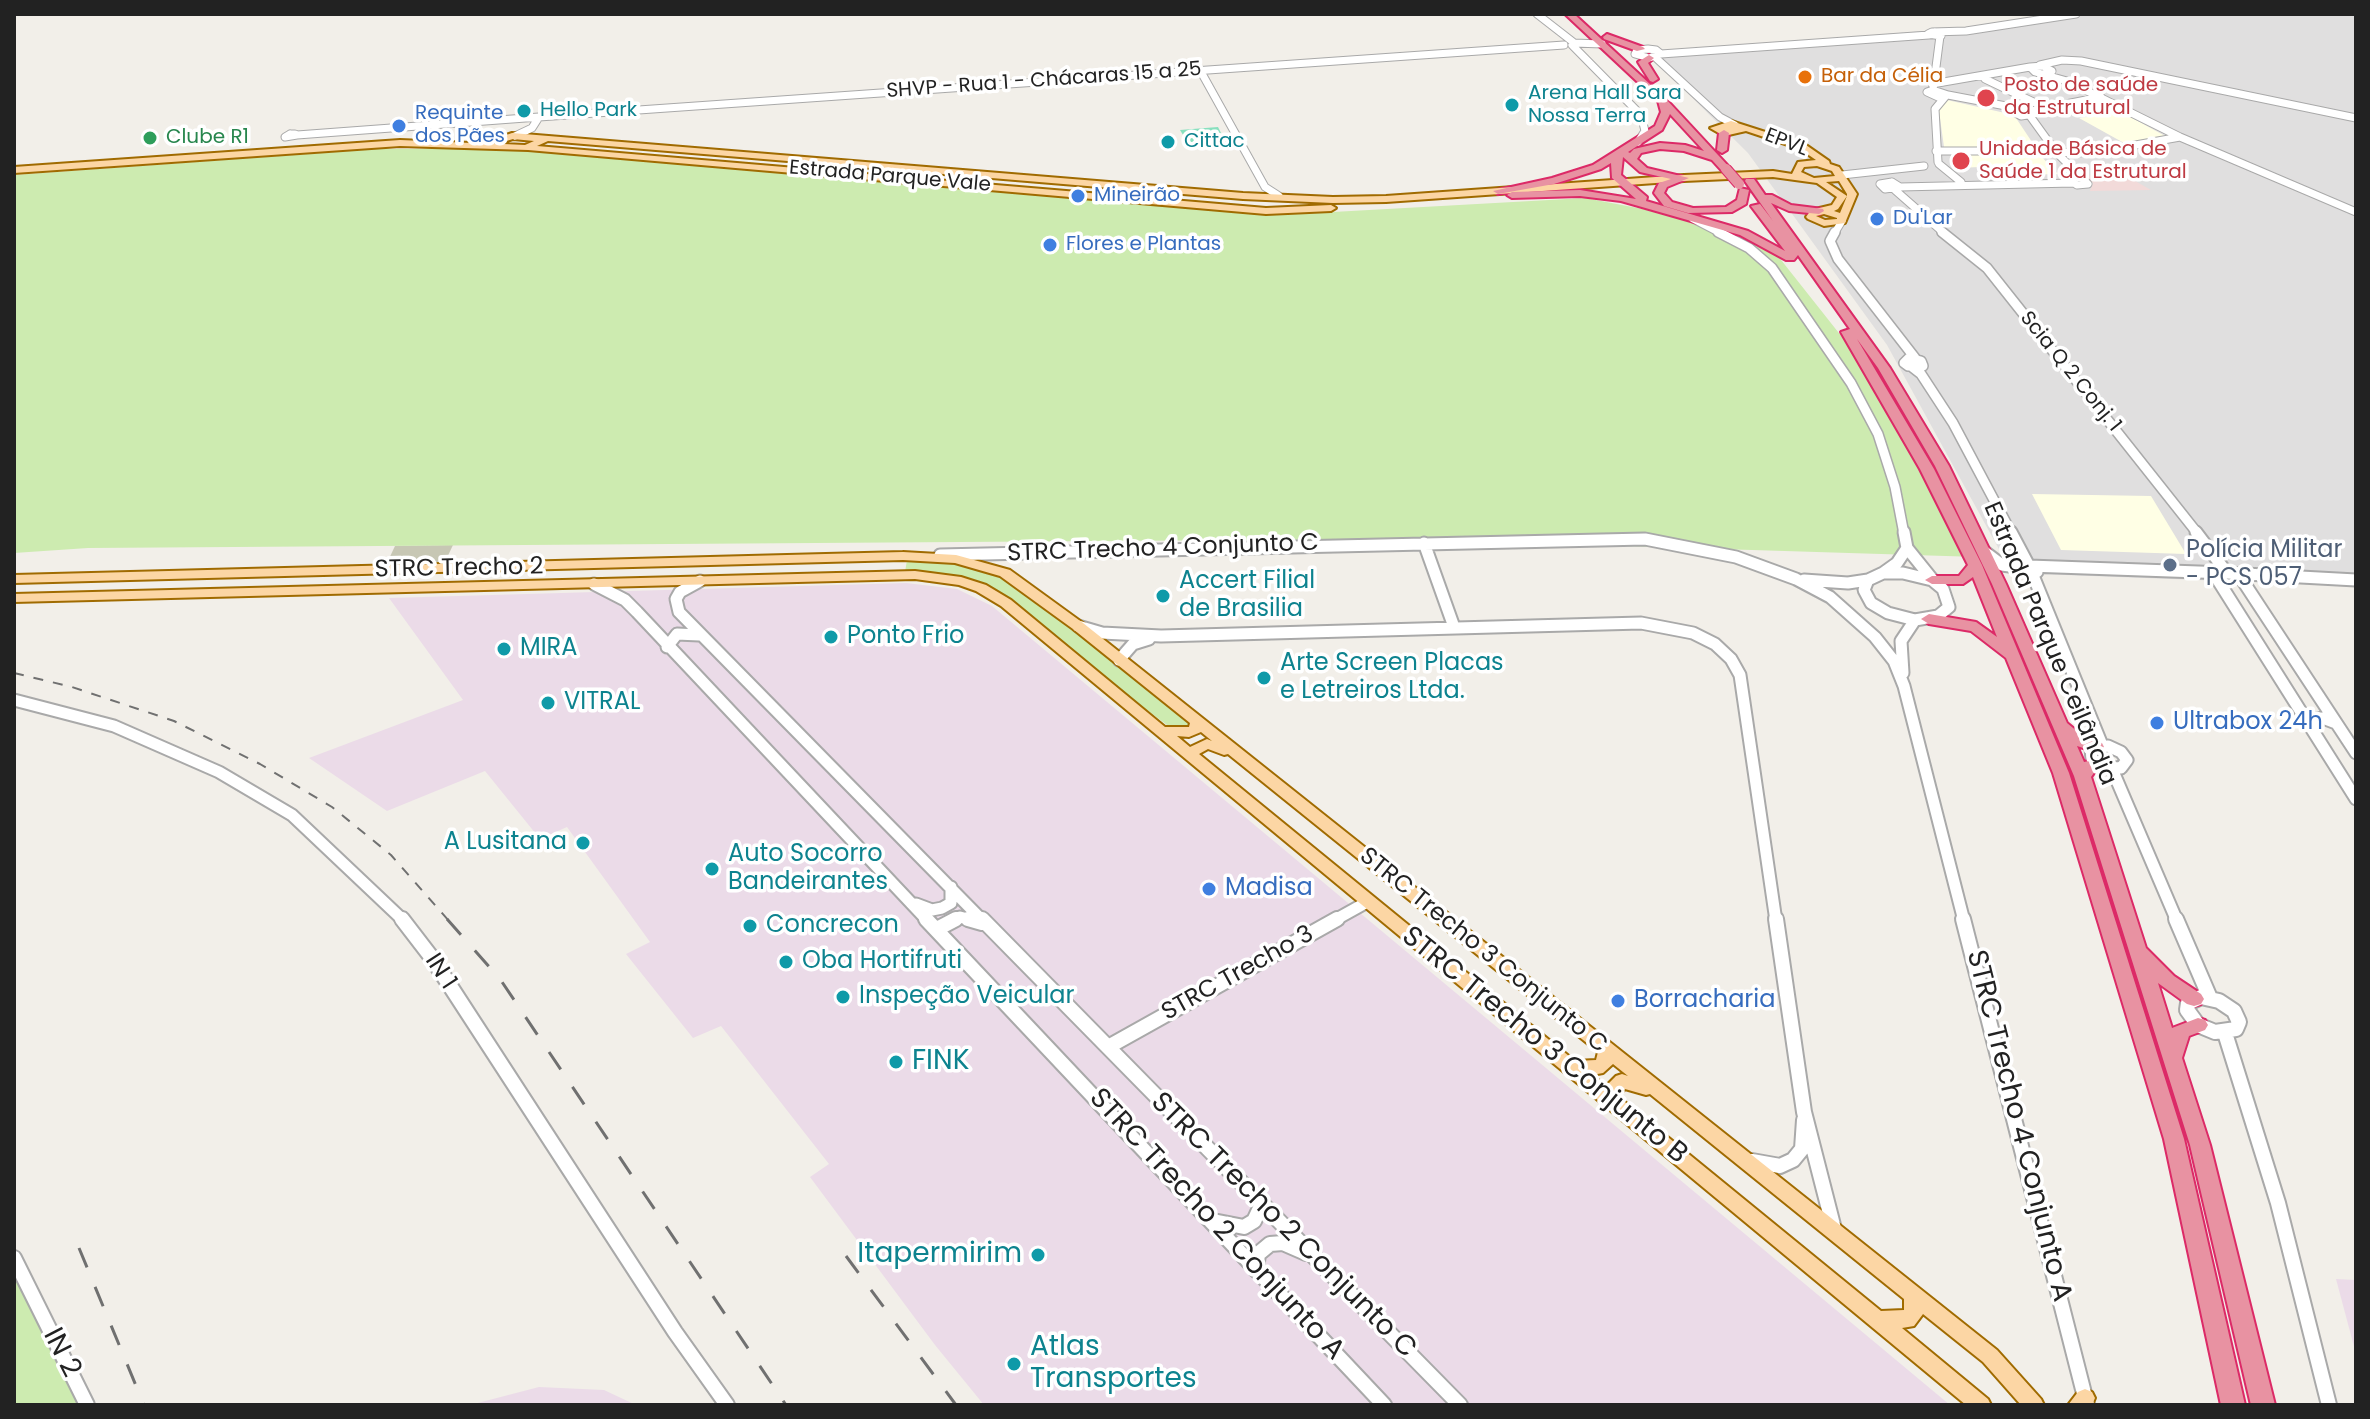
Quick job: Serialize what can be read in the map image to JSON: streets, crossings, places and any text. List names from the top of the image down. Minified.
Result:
{"streets":{"highway":["Estrada Parque Ceilândia"],"main road":["EPVL","Estrada Parque Vale","STRC Trecho 2","STRC Trecho 3 Conjunto C","STRC Trecho 3 Conjunto B"],"street":["SHVP - Rua 1 - Chácaras 15 a 25","Scia Q 2 Conj. 1","STRC Trecho 4 Conjunto C","IN 1","STRC Trecho 3","STRC Trecho 4 Conjunto A","STRC Trecho 2 Conjunto A","STRC Trecho 2 Conjunto C","IN 2"]},"crossings":[["SHVP - Rua 1 - Chácaras 15 a 25","Estrada Parque Ceilândia"],["STRC Trecho 4 Conjunto C","STRC Trecho 2"],["STRC Trecho 4 Conjunto C","STRC Trecho 3 Conjunto C"],["STRC Trecho 2","STRC Trecho 3 Conjunto C"],["STRC Trecho 2","STRC Trecho 2 Conjunto A"],["STRC Trecho 2","STRC Trecho 2 Conjunto C"],["STRC Trecho 3 Conjunto C","STRC Trecho 3"],["STRC Trecho 3 Conjunto C","STRC Trecho 3 Conjunto B"],["STRC Trecho 3 Conjunto C","STRC Trecho 2 Conjunto C"],["STRC Trecho 3","STRC Trecho 3 Conjunto B"],["STRC Trecho 3","STRC Trecho 2 Conjunto C"]],"places":["Bar da Célia","Posto de saúde da Estrutural","Arena Hall Sara Nossa Terra","Hello Park","Requinte dos Pães","Clube R1","Cittac","Unidade Básica de Saúde 1 da Estrutural","Mineirão","Du'Lar","Flores e Plantas","Polícia Militar - PCS 057","Accert Filial de Brasilia","Ponto Frio","MIRA","Arte Screen Placas e Letreiros Ltda.","VITRAL","Ultrabox 24h","A Lusitana","Auto Socorro Bandeirantes","Madisa","Concrecon","Oba Hortifruti","Inspeção Veicular","Borracharia","FINK","Itapermirim","Atlas Transportes"]}
